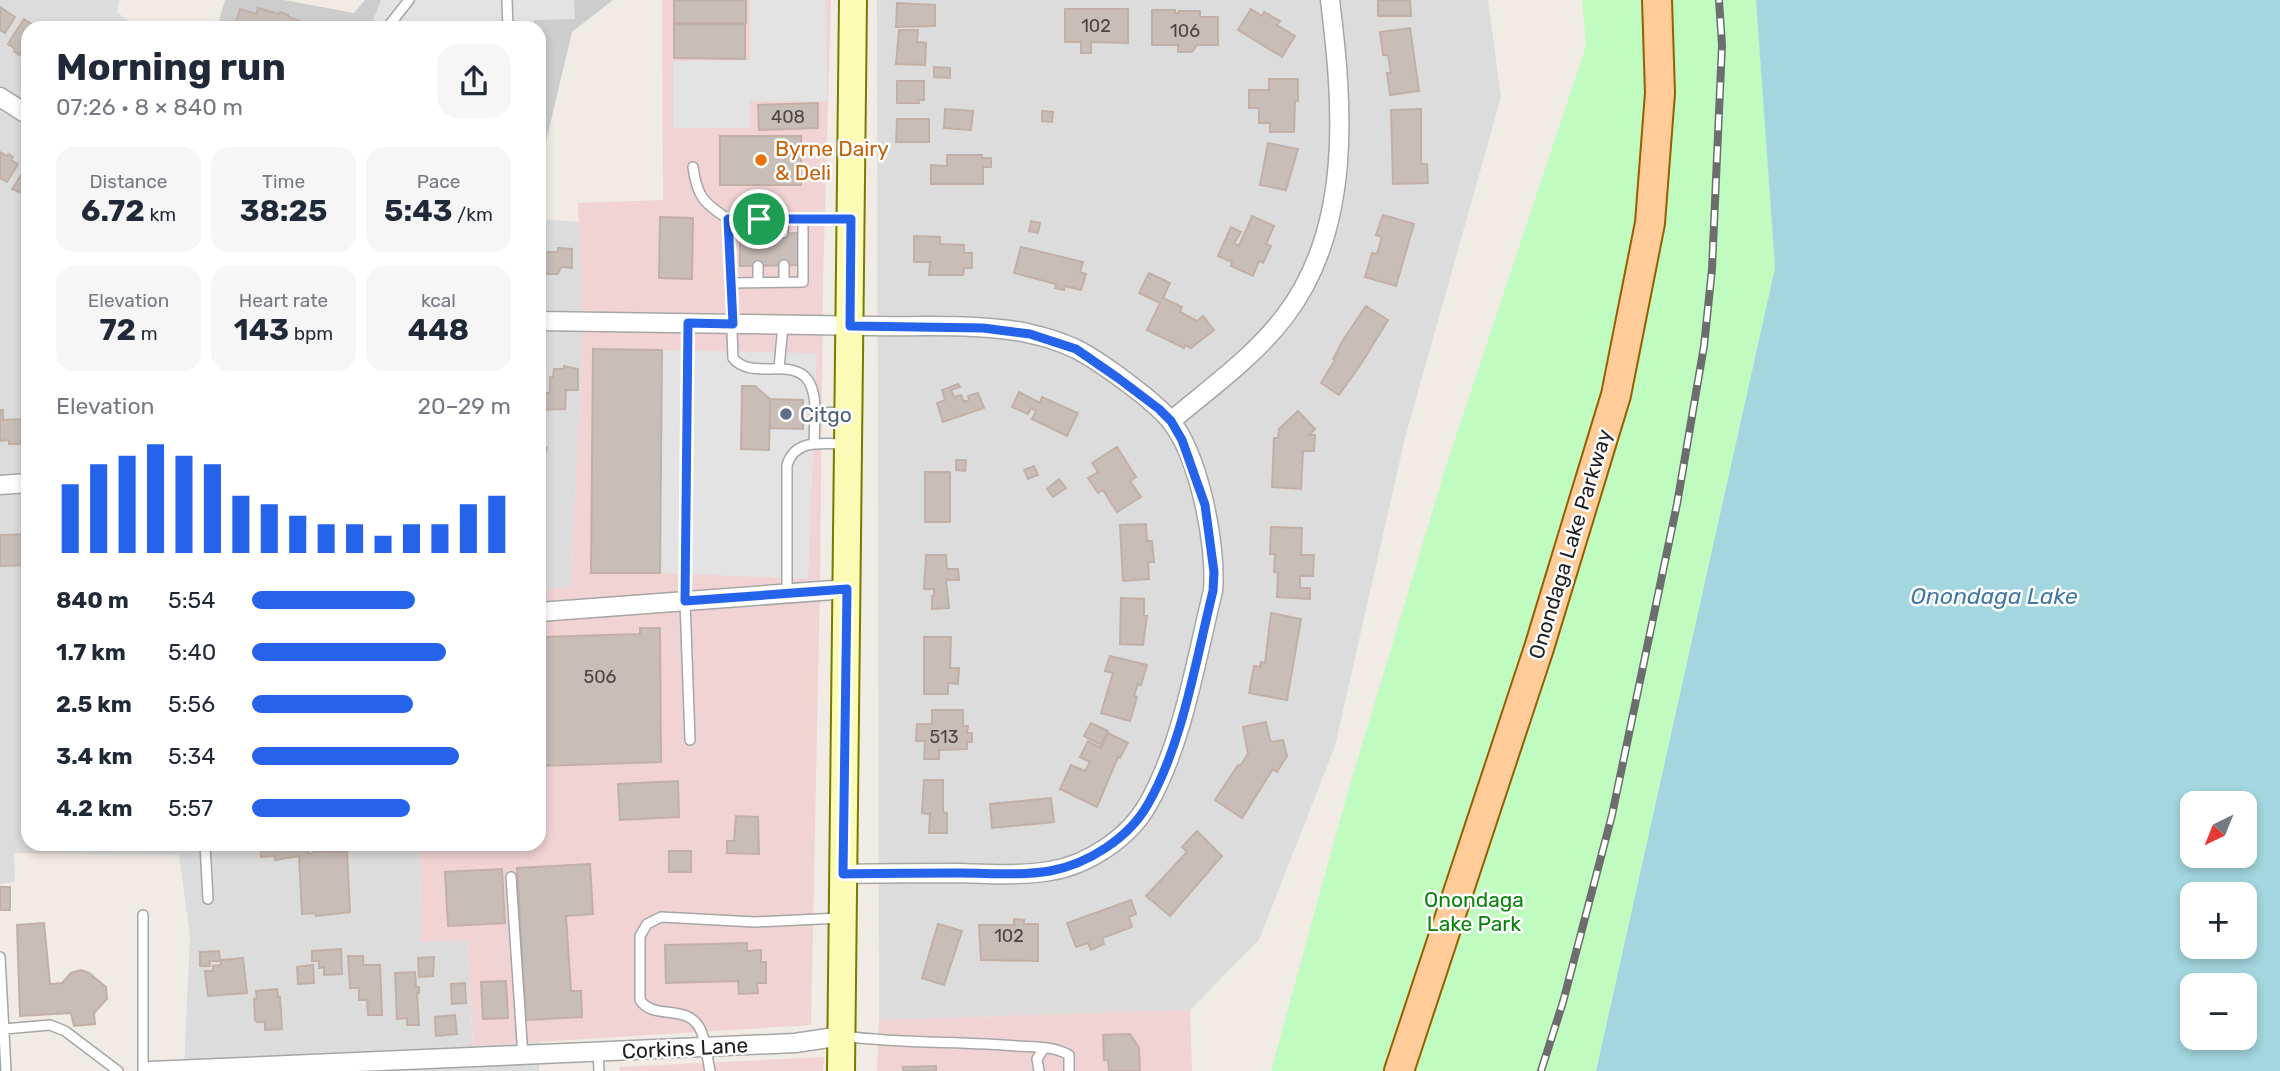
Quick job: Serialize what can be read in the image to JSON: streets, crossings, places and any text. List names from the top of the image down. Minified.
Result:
{"streets":{"main road":["Onondaga Lake Parkway"],"street":["Corkins Lane"]},"water":["Onondaga Lake"],"parks":["Onondaga Lake Park"],"places":["Byrne Dairy & Deli","Citgo"],"house_numbers":["102","106","408","506","513","102"],"north":"bottom left","page":{"heading":["Morning run","07:26 · 8 × 840 m"],"stats":[["Distance","6.72 km"],["Time","38:25"],["Pace","5:43 /km"],["Elevation","72 m"],["Heart rate","143 bpm"],["kcal","448"]],"chart":["Elevation","20–29 m"],"list":[{"name":"840 m","note":"5:54"},{"name":"1.7 km","note":"5:40"},{"name":"2.5 km","note":"5:56"},{"name":"3.4 km","note":"5:34"},{"name":"4.2 km","note":"5:57"}],"map_buttons":["+","−"]}}
